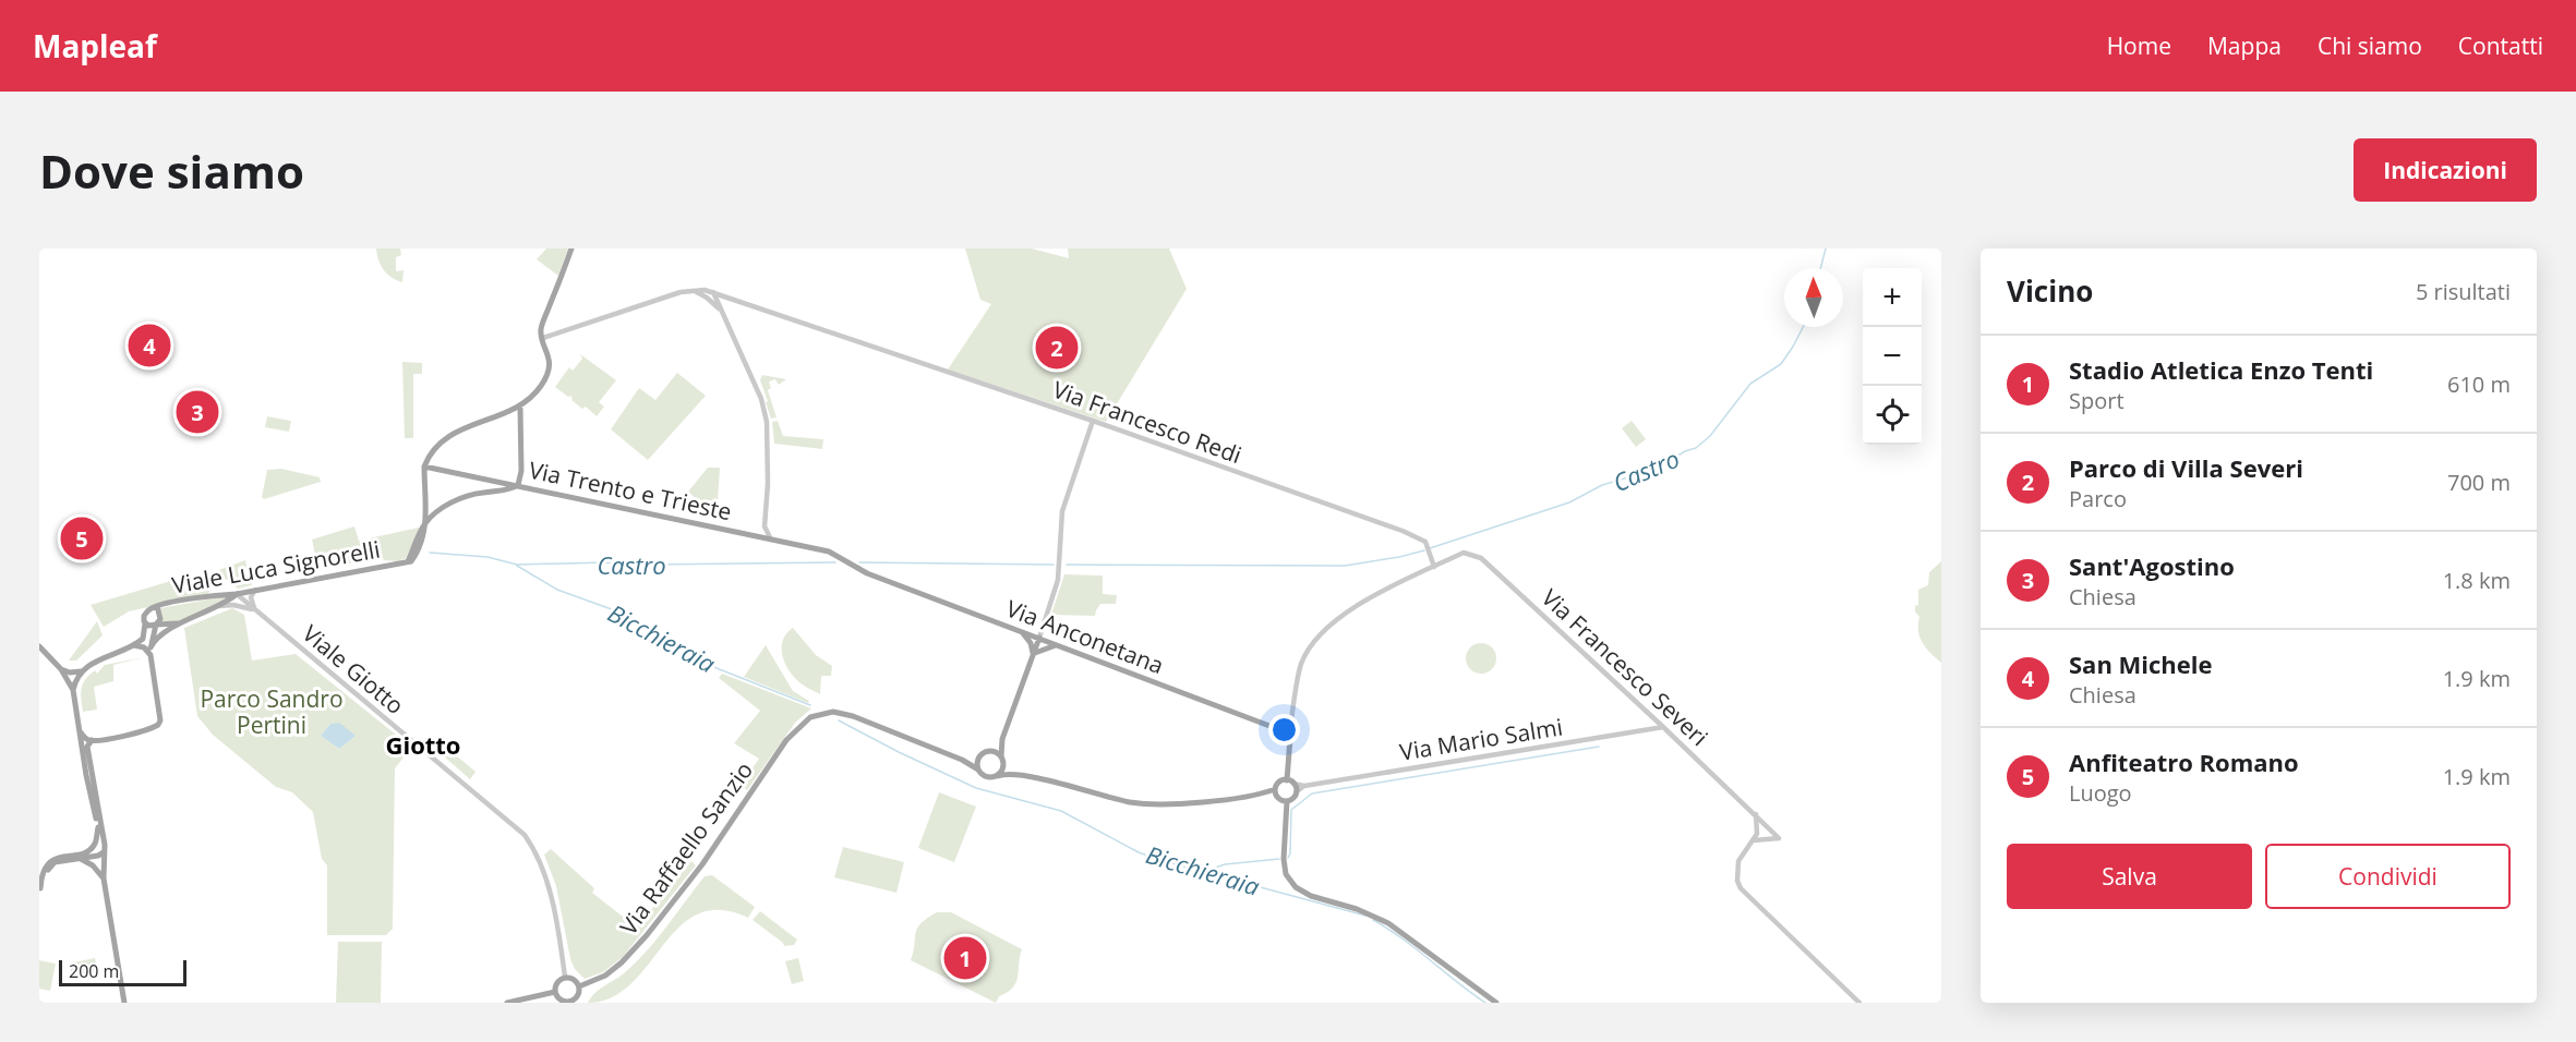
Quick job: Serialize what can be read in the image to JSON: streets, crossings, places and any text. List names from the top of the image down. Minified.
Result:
{"streets":{"main road":["Via Trento e Trieste","Viale Luca Signorelli","Via Anconetana","Via Raffaello Sanzio"],"street":["Via Francesco Redi","Via Francesco Severi","Viale Giotto","Via Mario Salmi"]},"crossings":[["Via Francesco Redi","Via Francesco Severi"],["Via Trento e Trieste","Via Anconetana"],["Viale Luca Signorelli","Viale Giotto"],["Via Anconetana","Via Francesco Severi"],["Via Francesco Severi","Via Mario Salmi"],["Viale Giotto","Via Raffaello Sanzio"]],"districts":["Giotto"],"water":["Castro","Bicchieraia"],"parks":["Parco Sandro Pertini"],"scale_bar":"200 m","north":"top","page":{"header":"Mapleaf","nav":["Home","Mappa","Chi siamo","Contatti"],"buttons":["Indicazioni",["Salva","Condividi"]],"title":"Dove siamo","heading":["Vicino","5 risultati"],"map_buttons":["+","−"],"pins":["4","2","3","5","1"],"list":[{"mark":"1","name":"Stadio Atletica Enzo Tenti","note":"Sport","value":"610 m"},{"mark":"2","name":"Parco di Villa Severi","note":"Parco","value":"700 m"},{"mark":"3","name":"Sant'Agostino","note":"Chiesa","value":"1.8 km"},{"mark":"4","name":"San Michele","note":"Chiesa","value":"1.9 km"},{"mark":"5","name":"Anfiteatro Romano","note":"Luogo","value":"1.9 km"}],"scale":"200 m"}}
